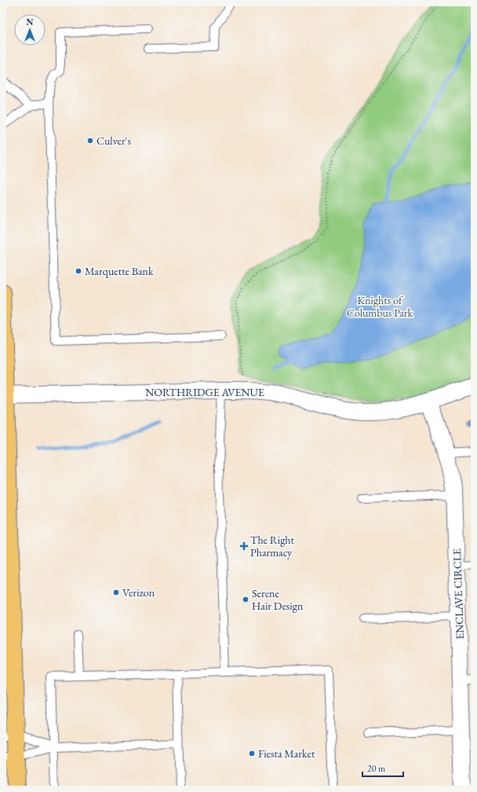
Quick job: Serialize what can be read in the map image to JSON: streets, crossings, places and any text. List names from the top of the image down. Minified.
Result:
{"streets":{"street":["NORTHRIDGE AVENUE","ENCLAVE CIRCLE"]},"crossings":[["NORTHRIDGE AVENUE","ENCLAVE CIRCLE"]],"parks":["Knights of Columbus Park"],"places":{"other":["Culver's","Marquette Bank","Verizon","Serene Hair Design","Fiesta Market"],"health":["The Right Pharmacy"]},"scale_bar":"20 m","north":"top"}
